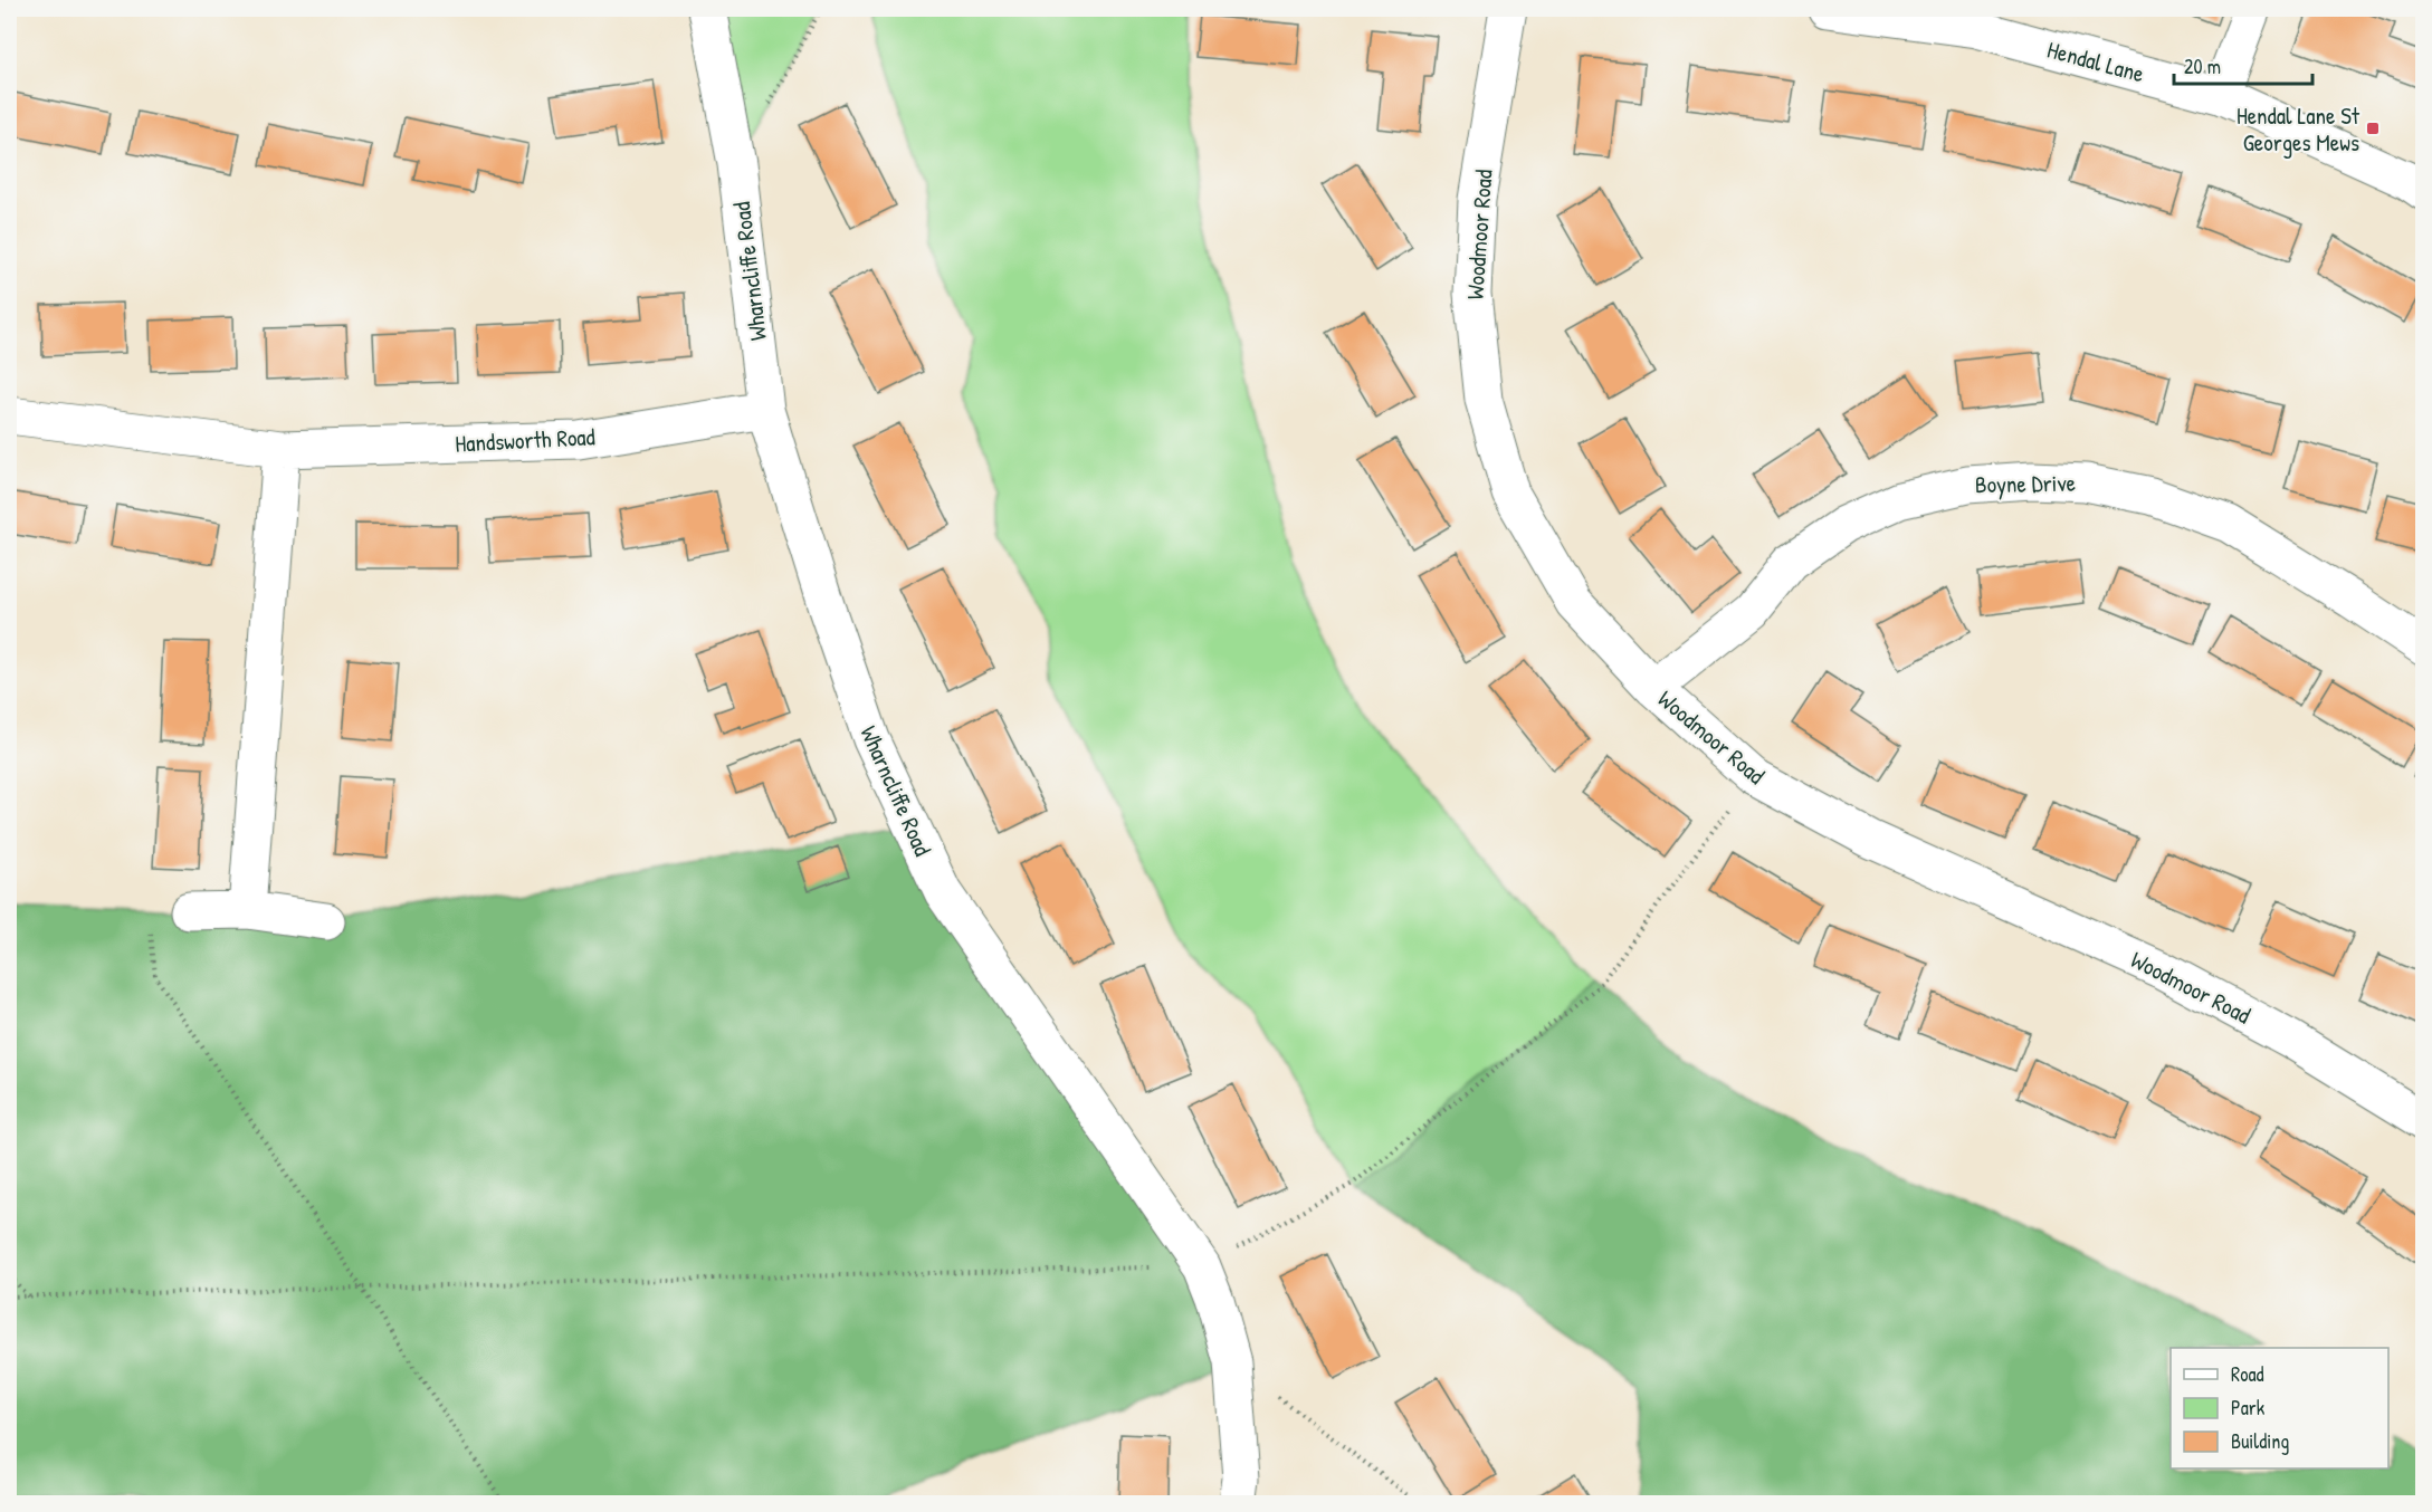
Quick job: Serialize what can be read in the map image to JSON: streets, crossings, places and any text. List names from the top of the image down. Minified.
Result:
{"streets":{"street":["Hendal Lane","Woodmoor Road","Wharncliffe Road","Handsworth Road","Boyne Drive"]},"crossings":[["Woodmoor Road","Boyne Drive"],["Wharncliffe Road","Handsworth Road"]],"places":{"transit":["Hendal Lane St Georges Mews"]},"legend":["Road","Park","Building"],"scale_bar":"20 m"}
